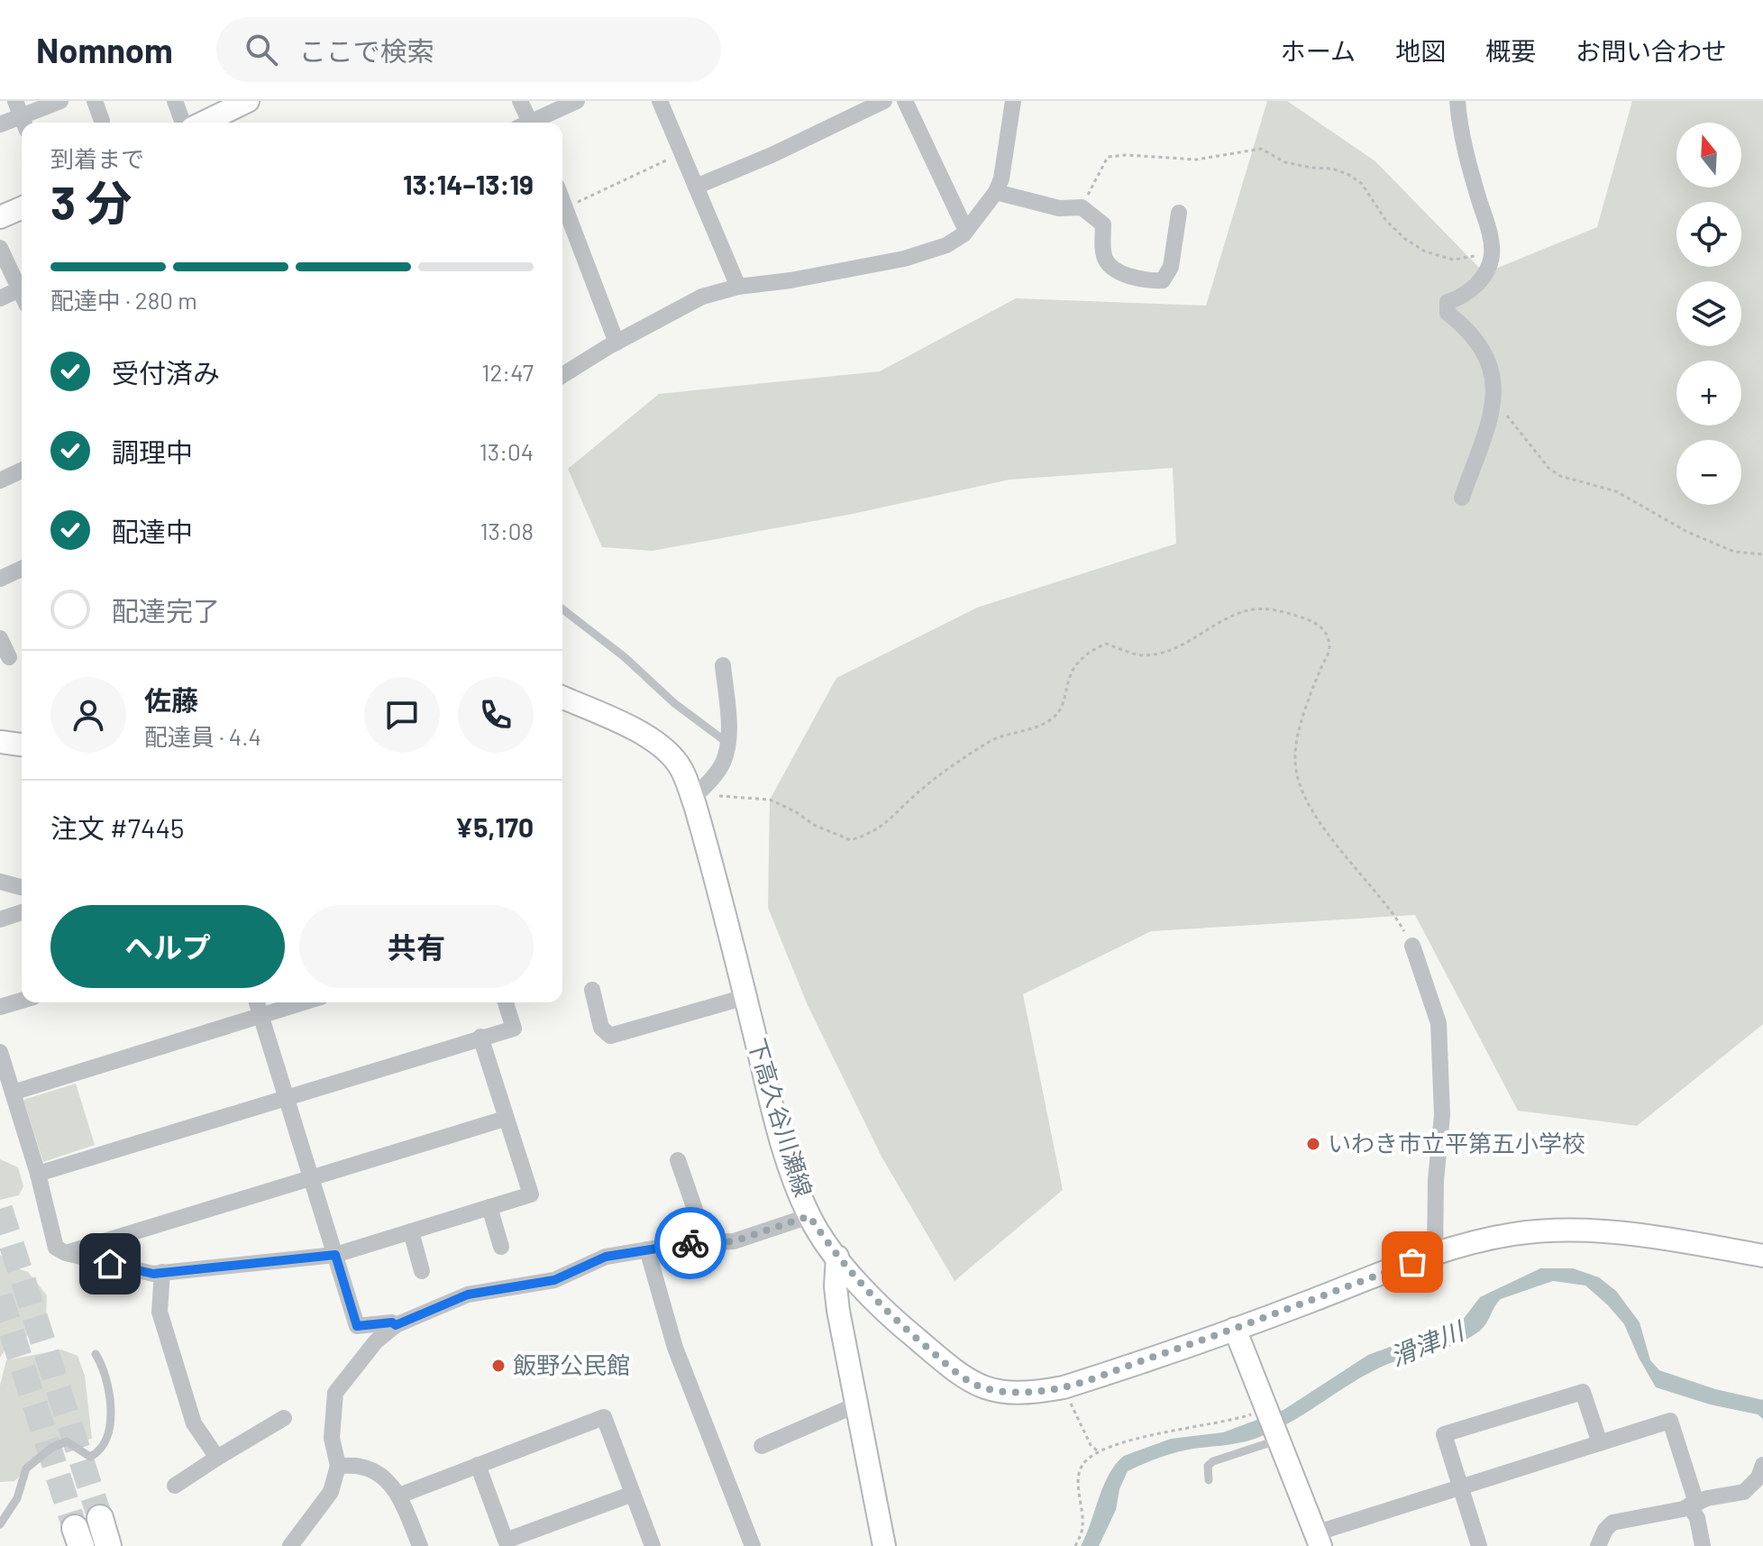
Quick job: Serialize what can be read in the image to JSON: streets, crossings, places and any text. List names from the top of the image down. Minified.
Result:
{"streets":{"main road":["下高久谷川瀬線"]},"water":["滑津川"],"places":["いわき市立平第五小学校","飯野公民館"],"north":"top","page":{"header":"Nomnom","search":"ここで検索","nav":["ホーム","地図","概要","お問い合わせ"],"map_buttons":["+","−"],"heading":["3 分","到着まで","13:14–13:19"],"panel":["佐藤","配達員 · 4.4","注文 #7445","¥5,170"],"bar":"配達中 · 280 m","list":[["受付済み","12:47"],["調理中","13:04"],["配達中","13:08"],"配達完了"],"buttons":["ヘルプ","共有"]}}
